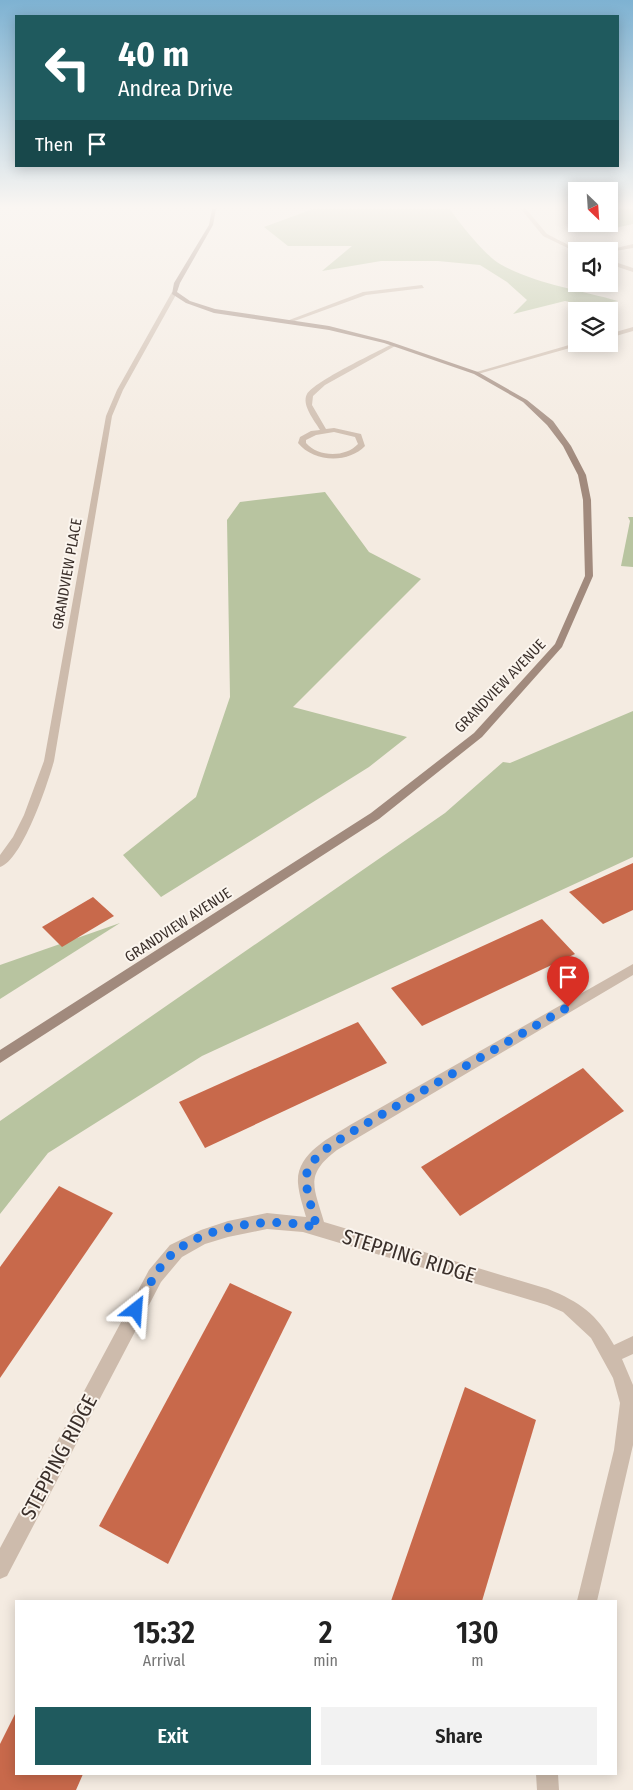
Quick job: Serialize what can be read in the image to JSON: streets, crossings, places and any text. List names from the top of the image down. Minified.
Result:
{"streets":{"main road":["GRANDVIEW AVENUE"],"street":["GRANDVIEW PLACE","STEPPING RIDGE"]},"crossings":[["GRANDVIEW PLACE","GRANDVIEW AVENUE"]],"north":"bottom right","page":{"turn":["40 m","Andrea Drive"],"then":"Then","eta":["15:32","Arrival","2","min","130","m"],"buttons":["Exit","Share"]}}
